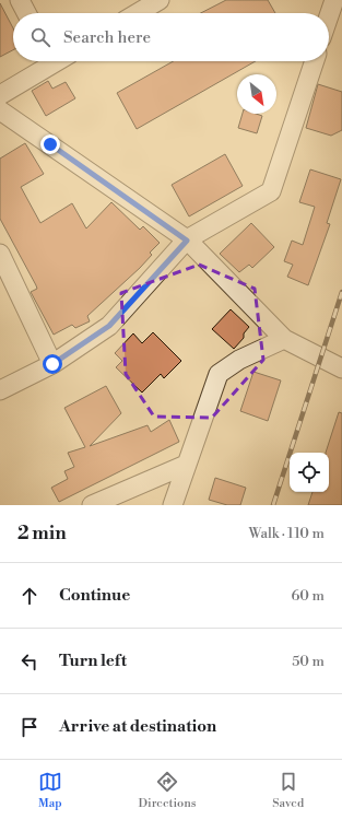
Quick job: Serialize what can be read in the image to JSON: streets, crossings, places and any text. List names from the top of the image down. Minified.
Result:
{"north":"bottom right","page":{"search":"Search here","heading":["2 min","Walk · 110 m"],"list":[["Continue","60 m"],["Turn left","50 m"],"Arrive at destination"],"nav":["Map","Directions","Saved"]}}
